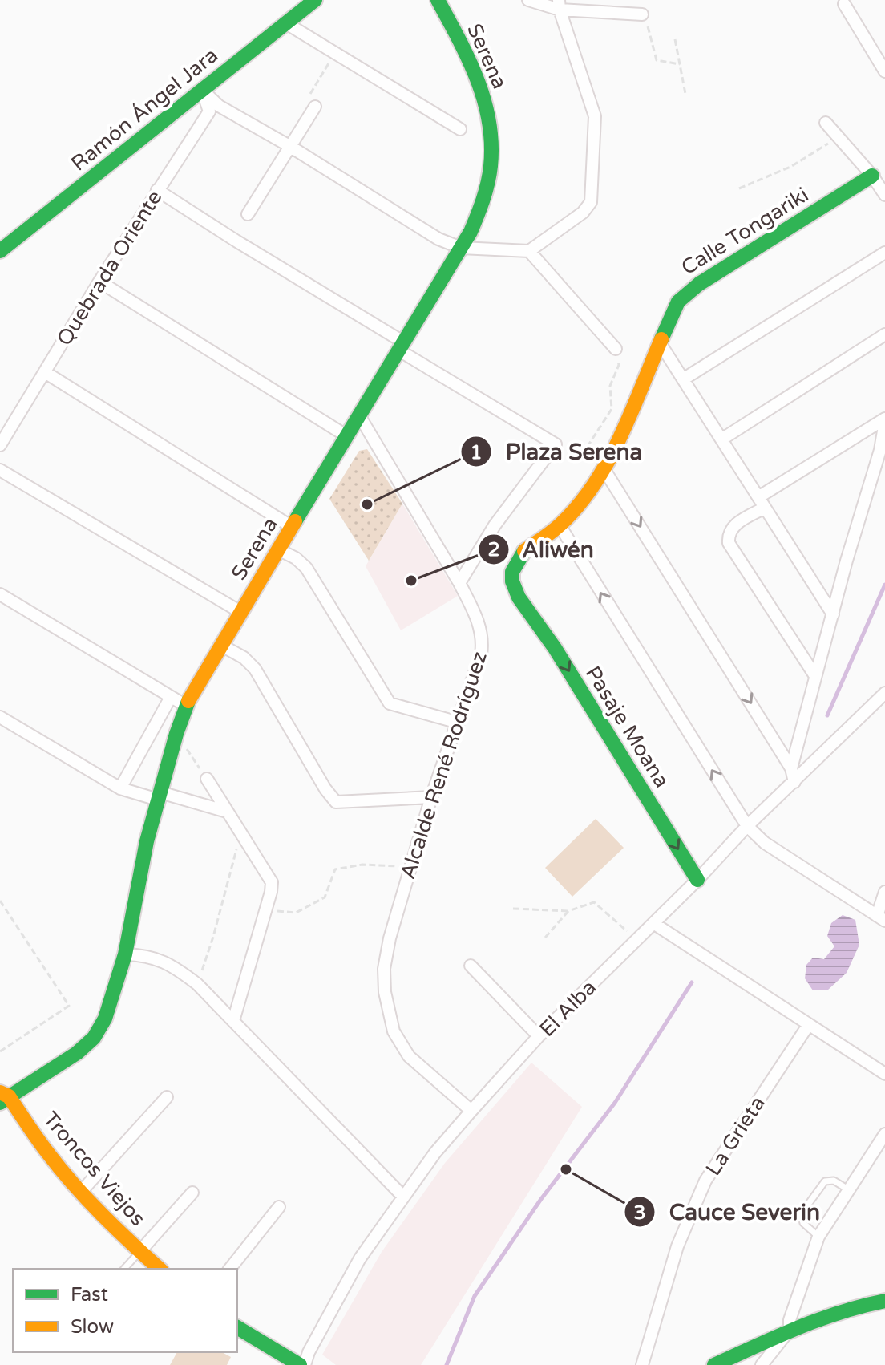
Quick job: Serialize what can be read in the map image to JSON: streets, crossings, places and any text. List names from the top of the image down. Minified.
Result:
{"streets":{"street":["Serena","Ramón Ángel Jara","Calle Tongariki","Quebrada Oriente","Pasaje Moana","Alcalde René Rodríguez","El Alba","La Grieta","Troncos Viejos"]},"crossings":[["Serena","Alcalde René Rodríguez"],["Serena","Troncos Viejos"],["Ramón Ángel Jara","Quebrada Oriente"],["Calle Tongariki","Pasaje Moana"],["Pasaje Moana","El Alba"],["Alcalde René Rodríguez","El Alba"]],"places":["Plaza Serena","Aliwén","Cauce Severin"],"legend":["Fast","Slow"]}
